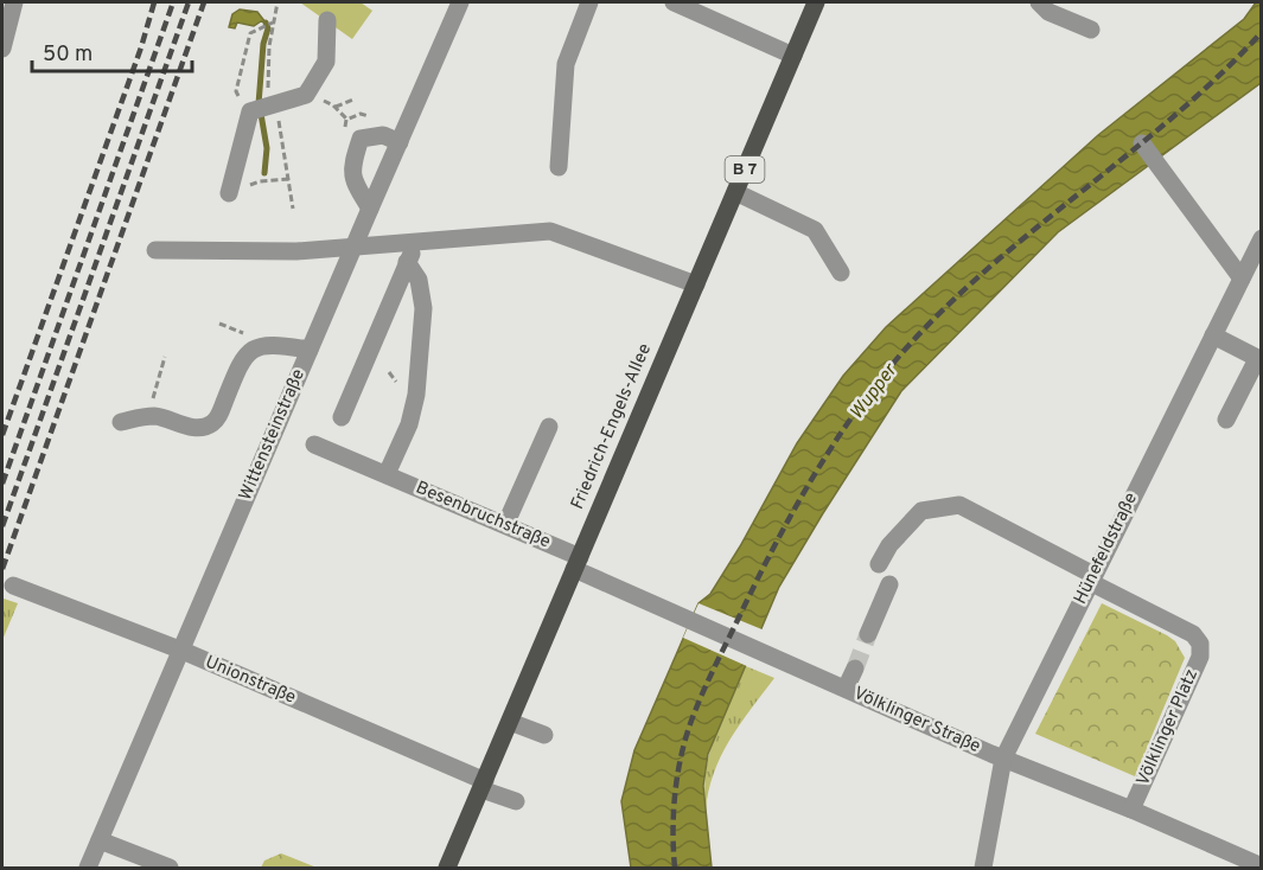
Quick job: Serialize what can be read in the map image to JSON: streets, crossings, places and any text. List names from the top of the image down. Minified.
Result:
{"streets":{"main road":["B 7","Friedrich-Engels-Allee"],"street":["Wittensteinstraße","Besenbruchstraße","Hünefeldstraße","Unionstraße","Völklinger Straße","Völklinger Platz"]},"crossings":[["Friedrich-Engels-Allee","Besenbruchstraße"],["Friedrich-Engels-Allee","Unionstraße"],["Friedrich-Engels-Allee","Völklinger Straße"],["Wittensteinstraße","Unionstraße"],["Besenbruchstraße","Völklinger Straße"],["Hünefeldstraße","Völklinger Straße"],["Hünefeldstraße","Völklinger Platz"],["Völklinger Straße","Völklinger Platz"]],"water":["Wupper"],"scale_bar":"50 m"}
